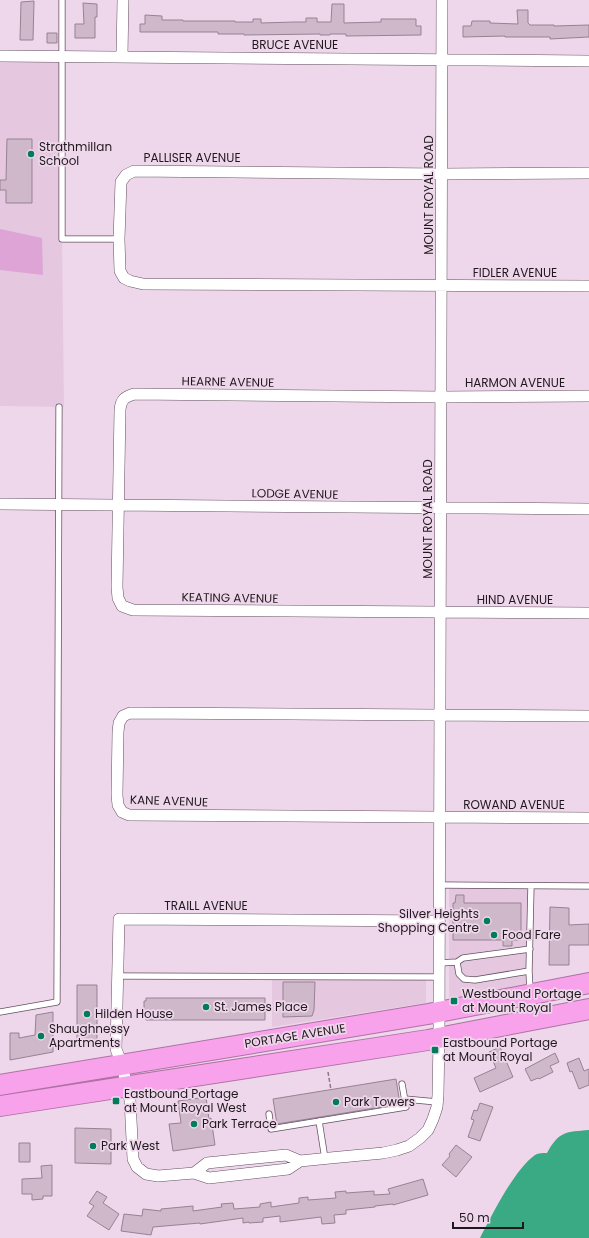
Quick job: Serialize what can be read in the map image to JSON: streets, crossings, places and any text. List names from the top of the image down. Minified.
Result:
{"streets":{"highway":["PORTAGE AVENUE"],"street":["BRUCE AVENUE","PALLISER AVENUE","MOUNT ROYAL ROAD","FIDLER AVENUE","HEARNE AVENUE","HARMON AVENUE","LODGE AVENUE","KEATING AVENUE","HIND AVENUE","KANE AVENUE","ROWAND AVENUE","TRAILL AVENUE"]},"crossings":[["BRUCE AVENUE","MOUNT ROYAL ROAD"],["PALLISER AVENUE","MOUNT ROYAL ROAD"],["PALLISER AVENUE","FIDLER AVENUE"],["MOUNT ROYAL ROAD","FIDLER AVENUE"],["MOUNT ROYAL ROAD","HEARNE AVENUE"],["MOUNT ROYAL ROAD","HARMON AVENUE"],["MOUNT ROYAL ROAD","LODGE AVENUE"],["MOUNT ROYAL ROAD","KEATING AVENUE"],["MOUNT ROYAL ROAD","HIND AVENUE"],["MOUNT ROYAL ROAD","KANE AVENUE"],["MOUNT ROYAL ROAD","ROWAND AVENUE"],["MOUNT ROYAL ROAD","TRAILL AVENUE"],["MOUNT ROYAL ROAD","PORTAGE AVENUE"],["HEARNE AVENUE","HARMON AVENUE"],["HEARNE AVENUE","LODGE AVENUE"],["HEARNE AVENUE","KEATING AVENUE"],["LODGE AVENUE","KEATING AVENUE"],["KEATING AVENUE","HIND AVENUE"],["KANE AVENUE","ROWAND AVENUE"],["TRAILL AVENUE","PORTAGE AVENUE"]],"places":{"other":["Strathmillan School","Silver Heights Shopping Centre","Food Fare","St. James Place","Hilden House","Shaughnessy Apartments","Park Towers","Park Terrace","Park West"],"transit":["Westbound Portage at Mount Royal","Eastbound Portage at Mount Royal","Eastbound Portage at Mount Royal West"]},"scale_bar":"50 m"}
